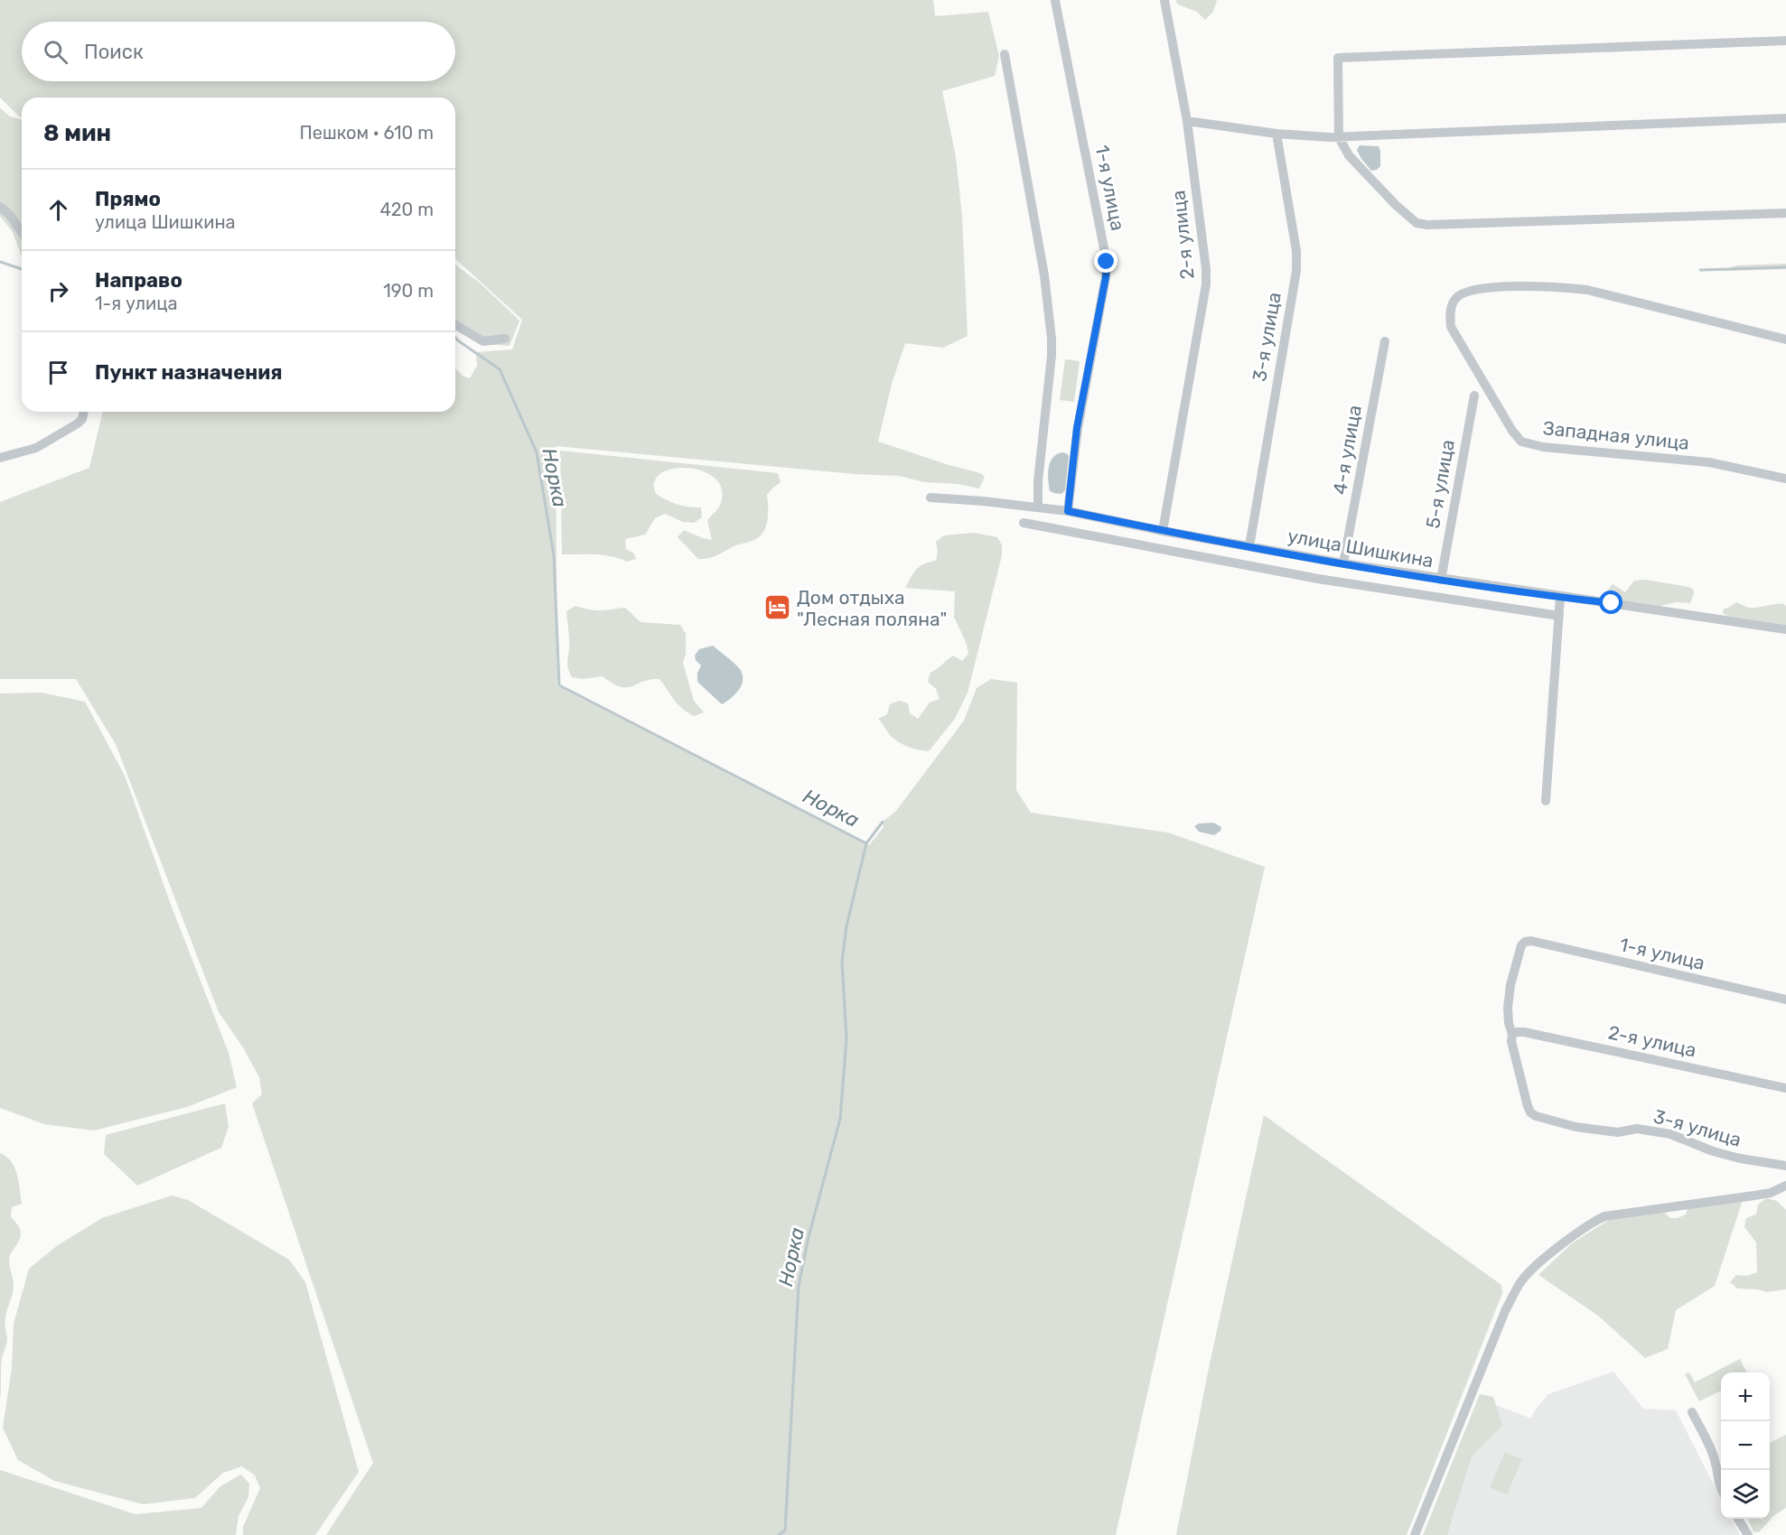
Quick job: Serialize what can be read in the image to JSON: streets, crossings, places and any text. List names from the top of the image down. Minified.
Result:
{"streets":{"street":["1-я улица","2-я улица","3-я улица","Западная улица","4-я улица","5-я улица","улица Шишкина"]},"crossings":[["1-я улица","2-я улица"],["1-я улица","3-я улица"],["1-я улица","улица Шишкина"],["2-я улица","3-я улица"],["2-я улица","улица Шишкина"],["3-я улица","улица Шишкина"],["4-я улица","улица Шишкина"],["5-я улица","улица Шишкина"]],"water":["Норка"],"places":{"hotel":["Дом отдыха \"Лесная поляна\""]},"page":{"search":"Поиск","heading":["8 мин","Пешком · 610 m"],"list":[["Прямо","улица Шишкина","420 m"],["Направо","1-я улица","190 m"],"Пункт назначения"],"map_buttons":["+","−"]}}
